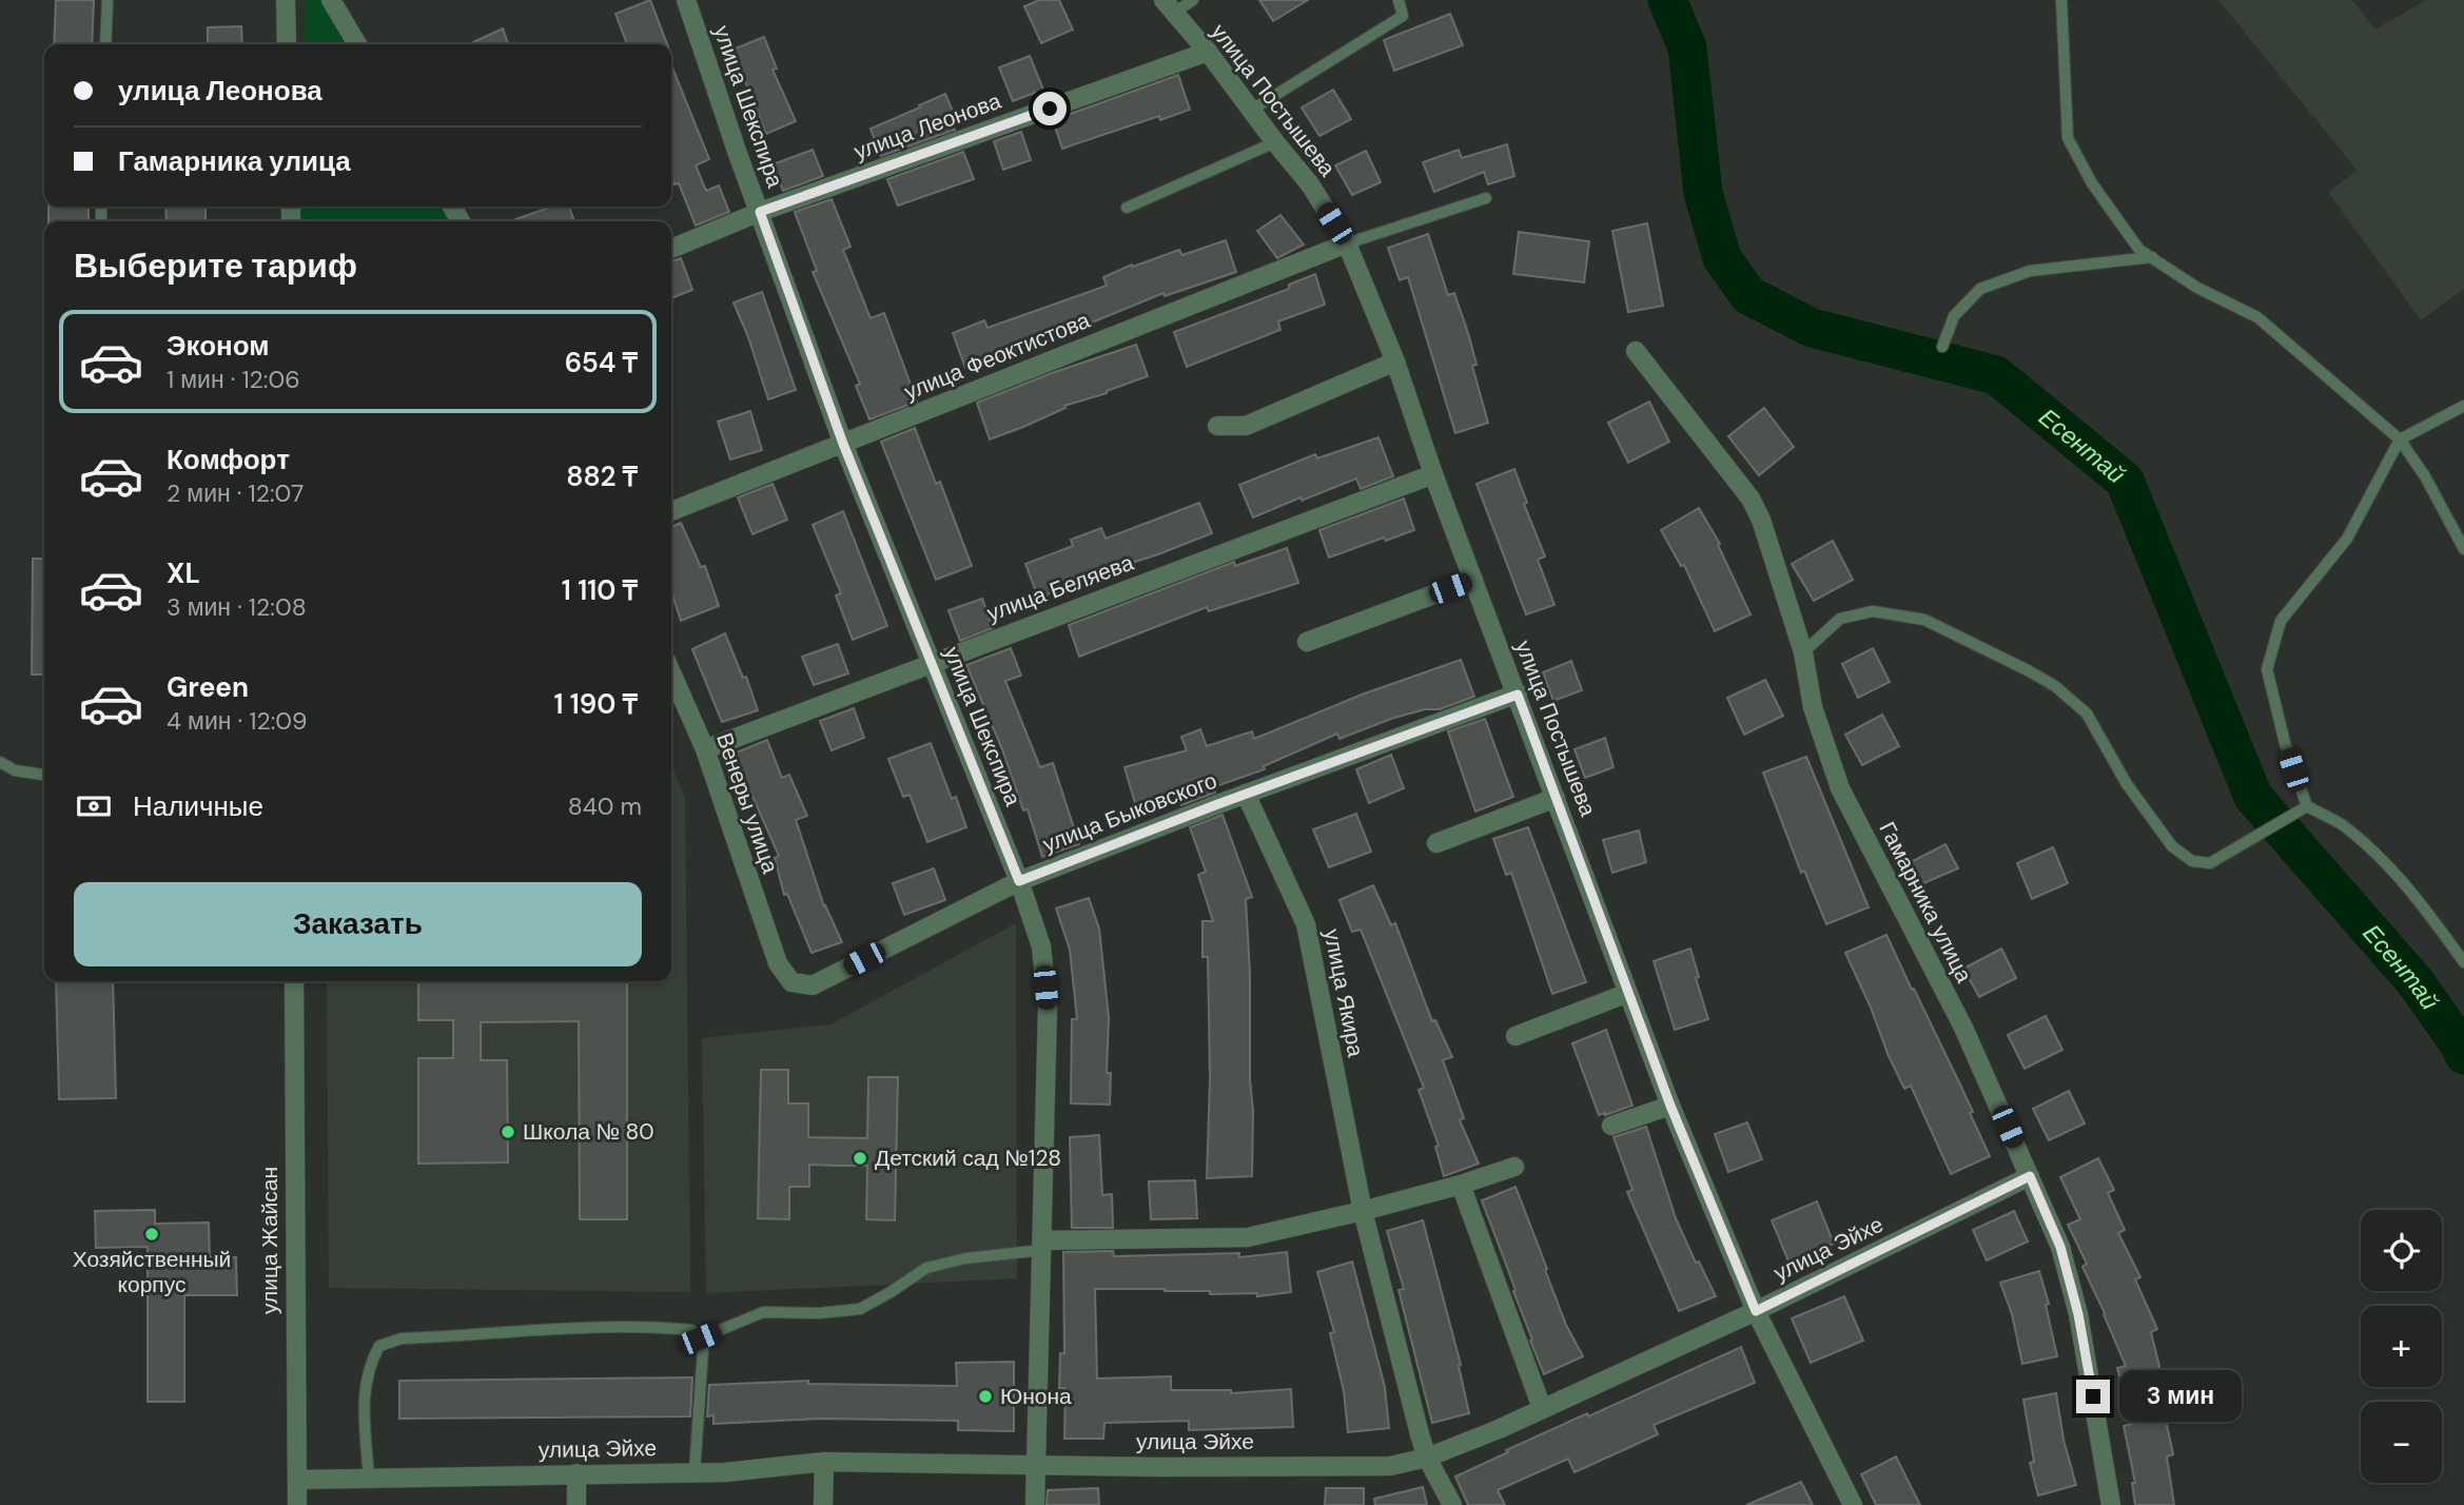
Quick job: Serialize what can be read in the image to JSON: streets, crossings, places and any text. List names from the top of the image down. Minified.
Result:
{"streets":{"street":["улица Постышева","улица Шекспира","улица Леонова","улица Феоктистова","улица Беляева","Венеры улица","улица Быковского","Гамарника улица","улица Якира","улица Жайсан","улица Эйхе"]},"crossings":[["улица Постышева","улица Леонова"],["улица Постышева","улица Феоктистова"],["улица Постышева","улица Беляева"],["улица Постышева","улица Быковского"],["улица Постышева","улица Эйхе"],["улица Шекспира","улица Леонова"],["улица Шекспира","улица Феоктистова"],["улица Шекспира","улица Беляева"],["улица Шекспира","улица Быковского"],["улица Шекспира","улица Эйхе"],["улица Беляева","Венеры улица"],["Венеры улица","улица Быковского"],["улица Быковского","улица Якира"],["Гамарника улица","улица Эйхе"],["улица Якира","улица Эйхе"],["улица Жайсан","улица Эйхе"]],"water":["Есентай"],"places":["Школа № 80","Детский сад №128","Хозяйственный корпус","Юнона"],"page":{"banner":["улица Леонова","Гамарника улица"],"heading":"Выберите тариф","list":[{"name":"Эконом","note":"1 мин · 12:06","value":"654 ₸"},{"name":"Комфорт","note":"2 мин · 12:07","value":"882 ₸"},{"name":"XL","note":"3 мин · 12:08","value":"1 110 ₸"},{"name":"Green","note":"4 мин · 12:09","value":"1 190 ₸"}],"pay":["Наличные","840 m"],"buttons":"Заказать","map_buttons":["+","−"],"bubble":"3 мин"}}
